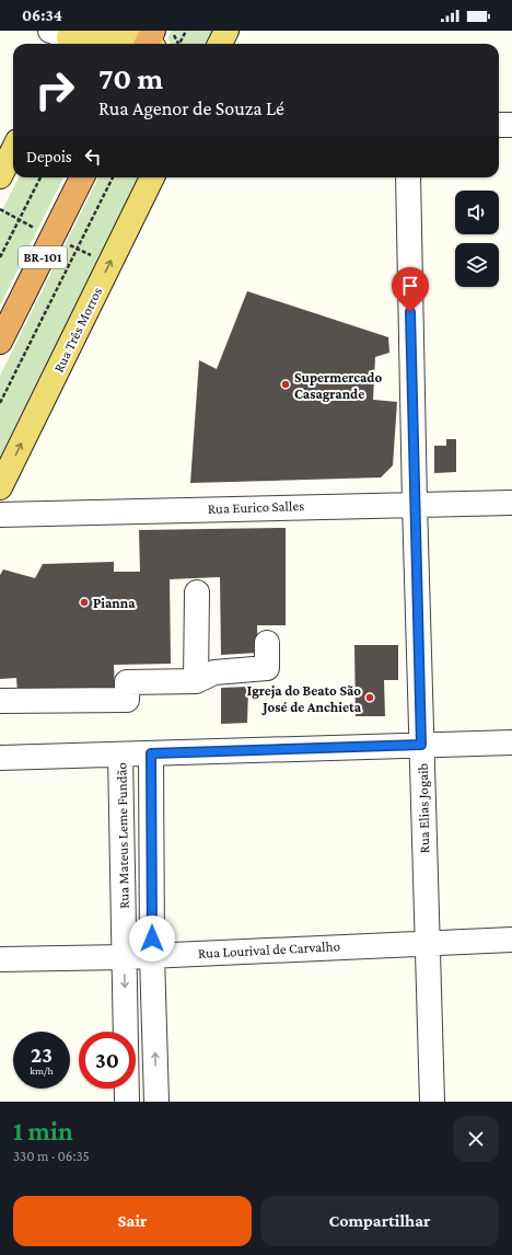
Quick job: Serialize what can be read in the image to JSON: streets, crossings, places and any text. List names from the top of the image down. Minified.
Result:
{"streets":{"highway":["BR-101"],"main road":["Rua Três Morros"],"street":["Rua Eurico Salles","Rua Elias Jogaib","Rua Mateus Leme Fundão","Rua Lourival de Carvalho"]},"crossings":[["Rua Eurico Salles","Rua Elias Jogaib"],["Rua Elias Jogaib","Rua Lourival de Carvalho"],["Rua Mateus Leme Fundão","Rua Lourival de Carvalho"]],"one_way":["Rua Três Morros"],"places":["Supermercado Casagrande","Pianna","Igreja do Beato São José de Anchieta"],"page":{"status":"06:34","turn":["70 m","Rua Agenor de Souza Lé"],"then":"Depois","speed":"23 km/h","limit":"30","heading":["1 min","330 m · 06:35"],"buttons":["Sair","Compartilhar"]}}
